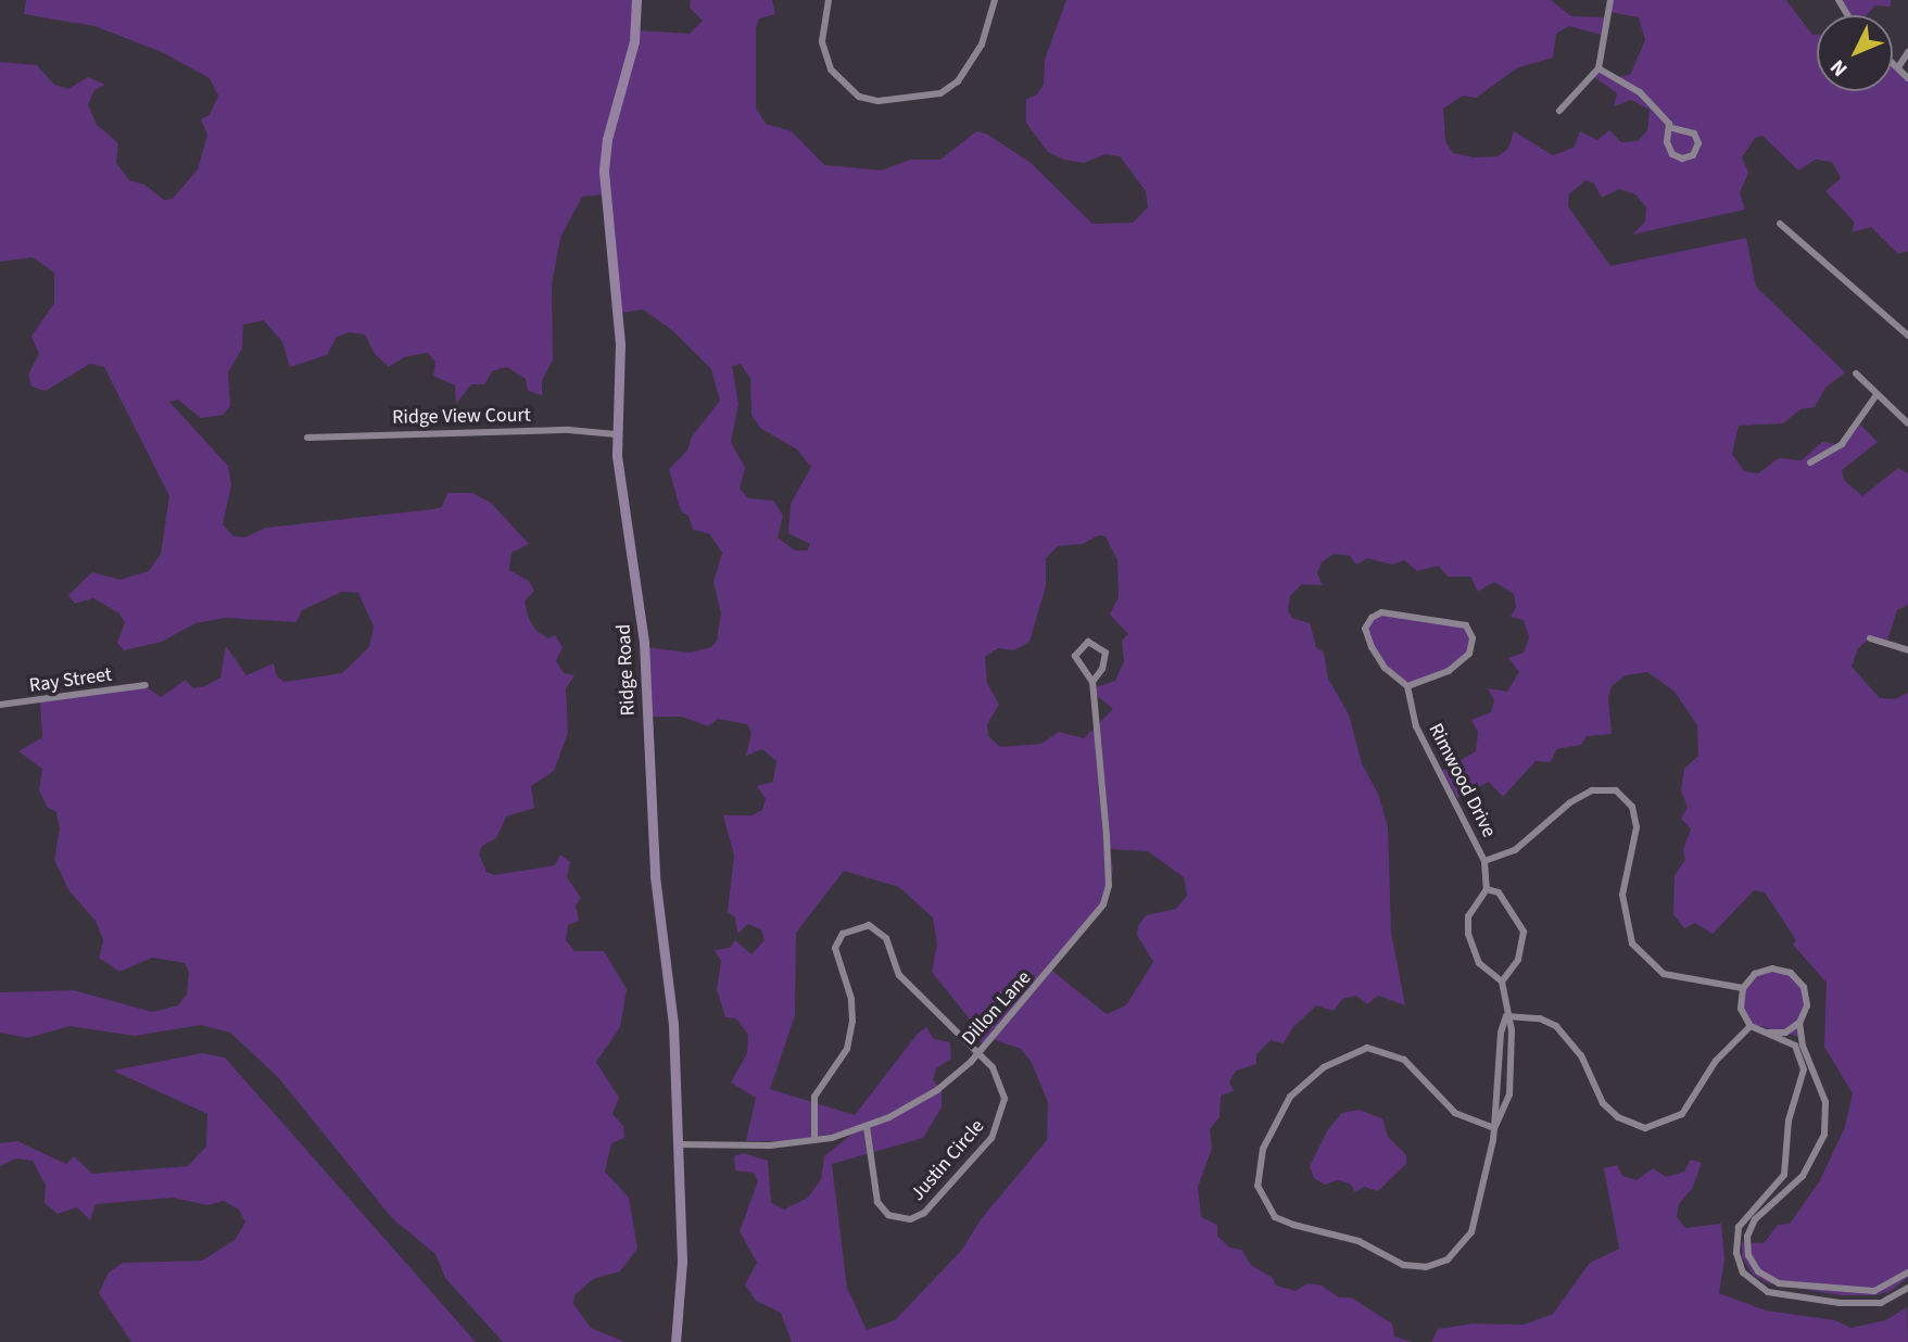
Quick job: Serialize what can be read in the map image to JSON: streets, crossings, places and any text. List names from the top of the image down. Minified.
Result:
{"streets":{"street":["Ridge View Court","Ridge Road","Ray Street","Rimwood Drive","Dillon Lane","Justin Circle"]},"crossings":[["Ridge View Court","Ridge Road"],["Ridge Road","Dillon Lane"],["Dillon Lane","Justin Circle"]],"north":"bottom left"}
